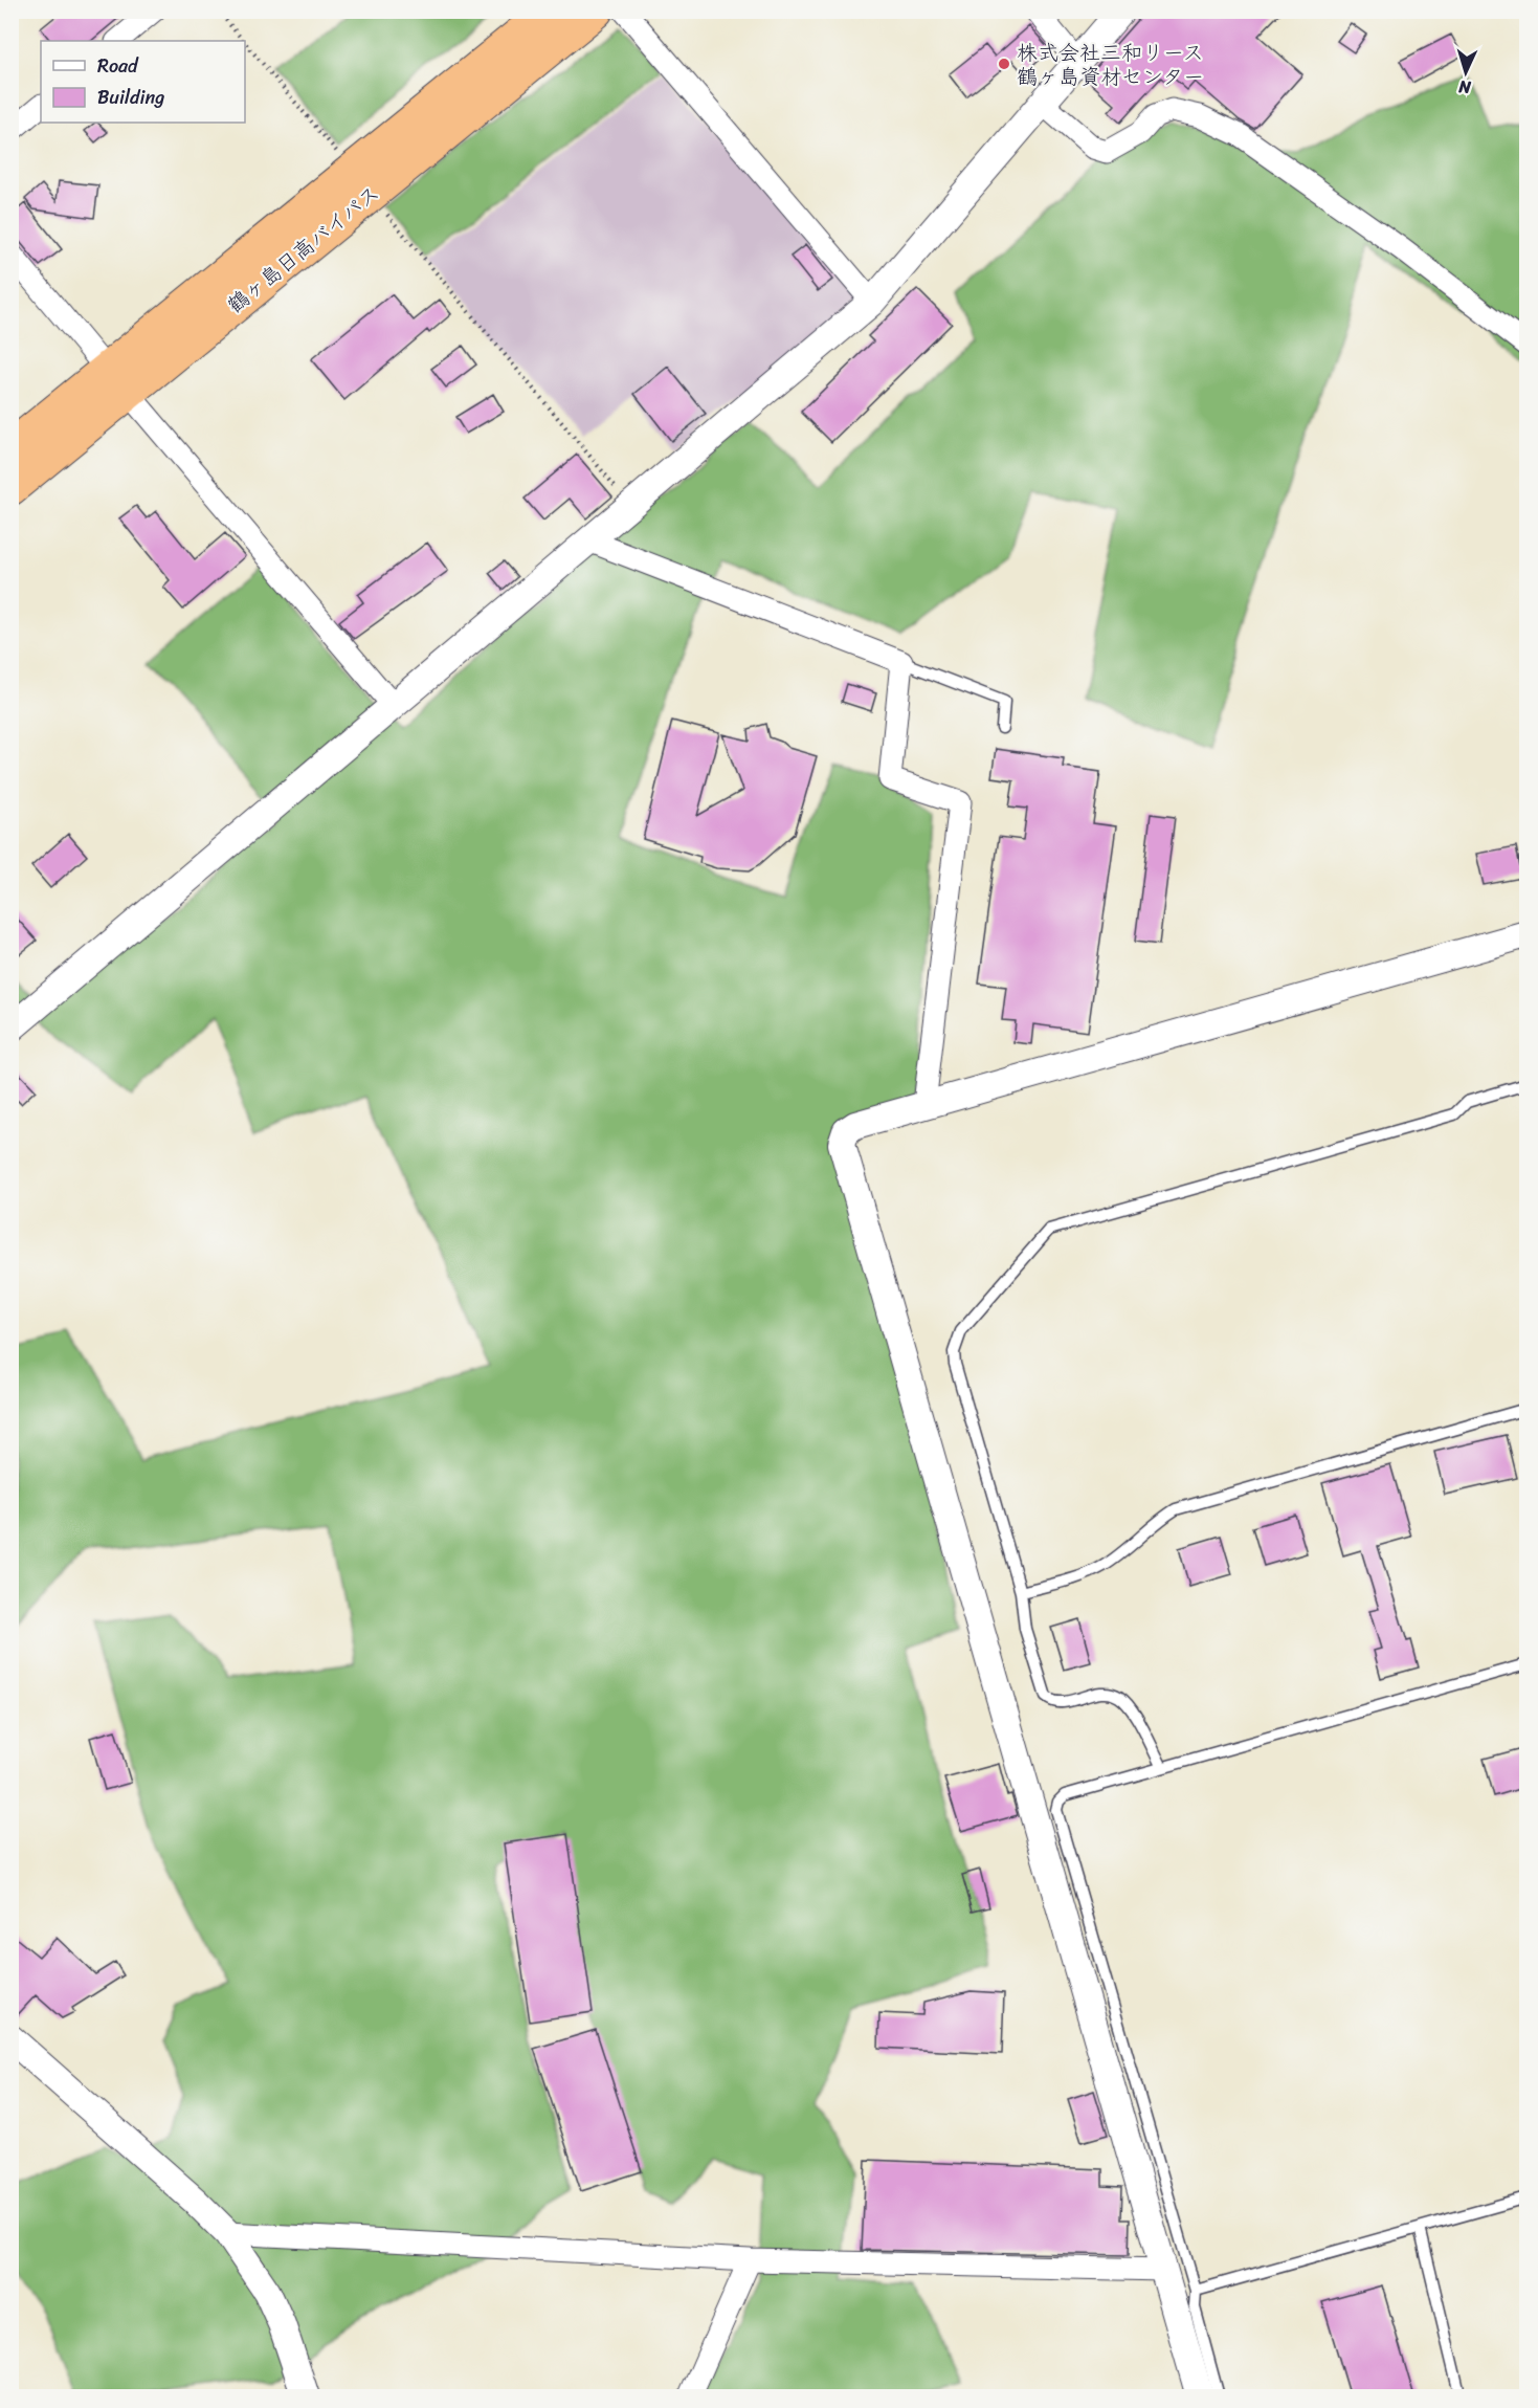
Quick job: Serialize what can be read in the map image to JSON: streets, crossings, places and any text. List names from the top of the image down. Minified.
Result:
{"streets":{"highway":["鶴ヶ島日高バイパス"]},"places":["株式会社三和リース 鶴ヶ島資材センター"],"legend":["Road","Building"],"north":"bottom"}
